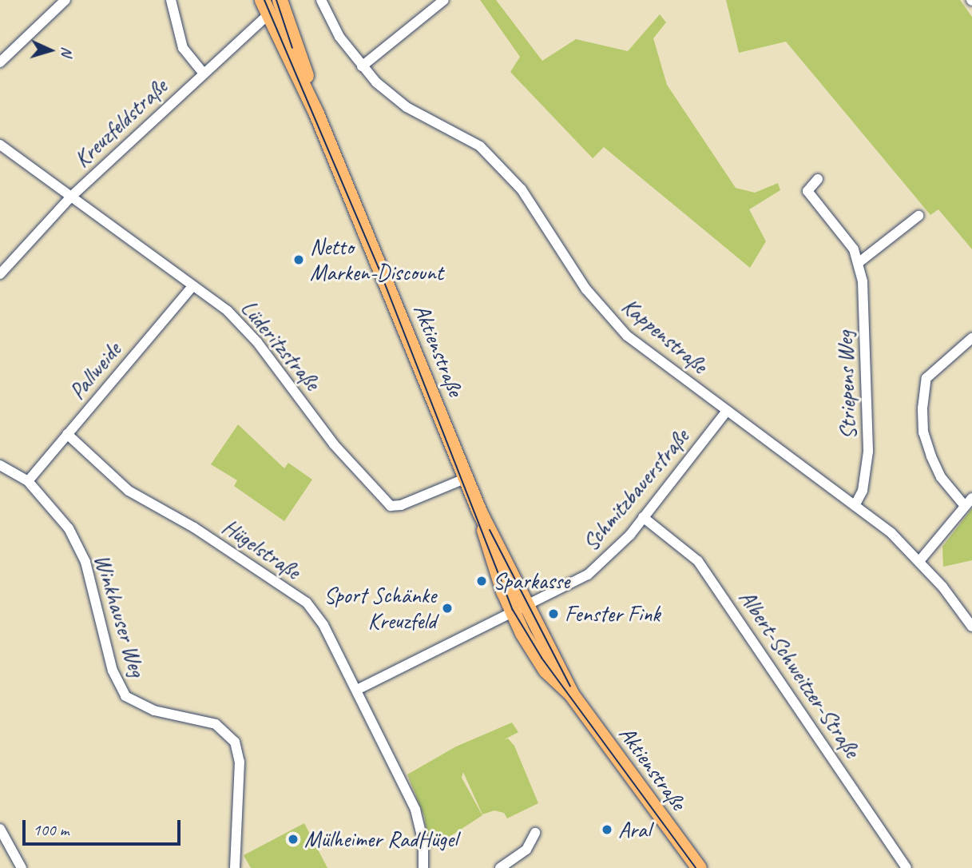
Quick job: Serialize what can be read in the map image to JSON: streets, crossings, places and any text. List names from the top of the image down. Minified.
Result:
{"streets":{"main road":["Aktienstraße"],"street":["Kreuzfeldstraße","Kappenstraße","Lüderitzstraße","Pallweide","Striepens Weg","Schmitzbauerstraße","Hügelstraße","Winkhauser Weg","Albert-Schweitzer-Straße"]},"crossings":[["Kreuzfeldstraße","Lüderitzstraße"],["Kreuzfeldstraße","Aktienstraße"],["Kappenstraße","Striepens Weg"],["Kappenstraße","Schmitzbauerstraße"],["Lüderitzstraße","Aktienstraße"],["Lüderitzstraße","Pallweide"],["Aktienstraße","Schmitzbauerstraße"],["Pallweide","Hügelstraße"],["Pallweide","Winkhauser Weg"],["Schmitzbauerstraße","Hügelstraße"],["Schmitzbauerstraße","Albert-Schweitzer-Straße"]],"places":["Netto Marken-Discount","Sparkasse","Sport Schänke Kreuzfeld","Fenster Fink","Aral","Mülheimer RadHügel"],"scale_bar":"100 m","north":"right"}
